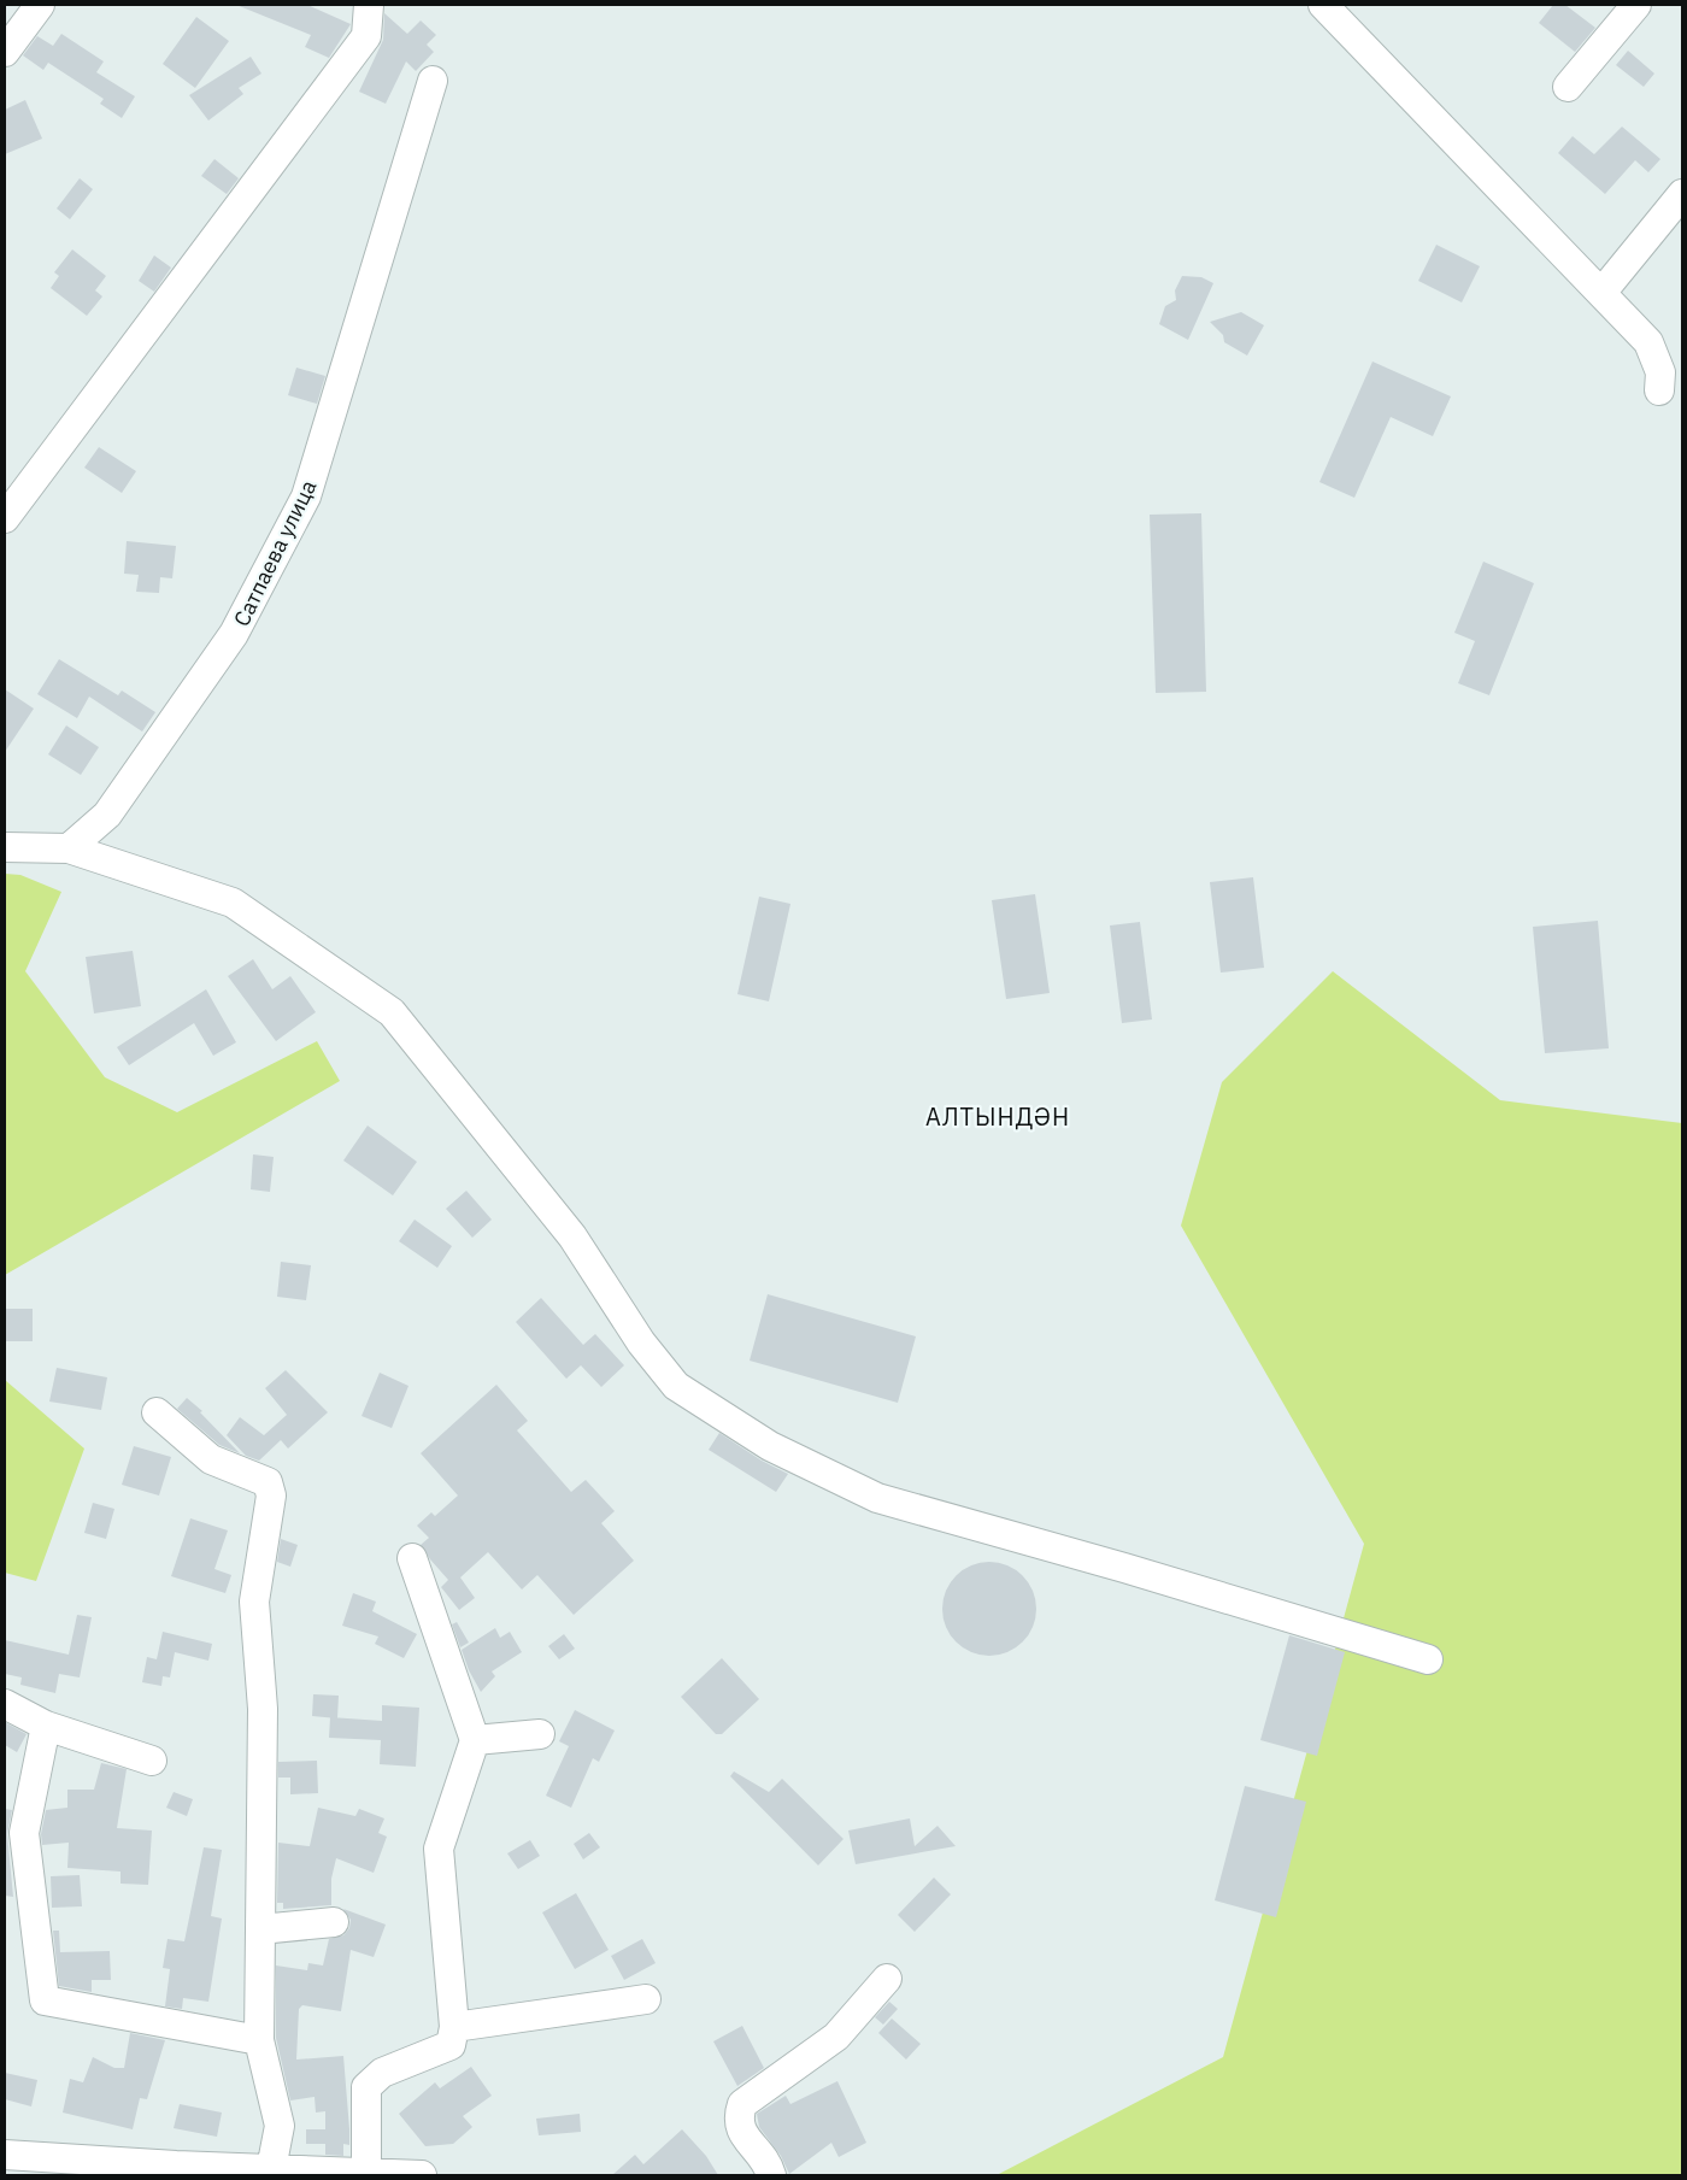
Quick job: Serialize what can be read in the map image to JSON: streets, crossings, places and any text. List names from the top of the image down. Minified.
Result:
{"streets":{"street":["Сатпаева улица"]},"districts":["АЛТЫНДӘН"]}
